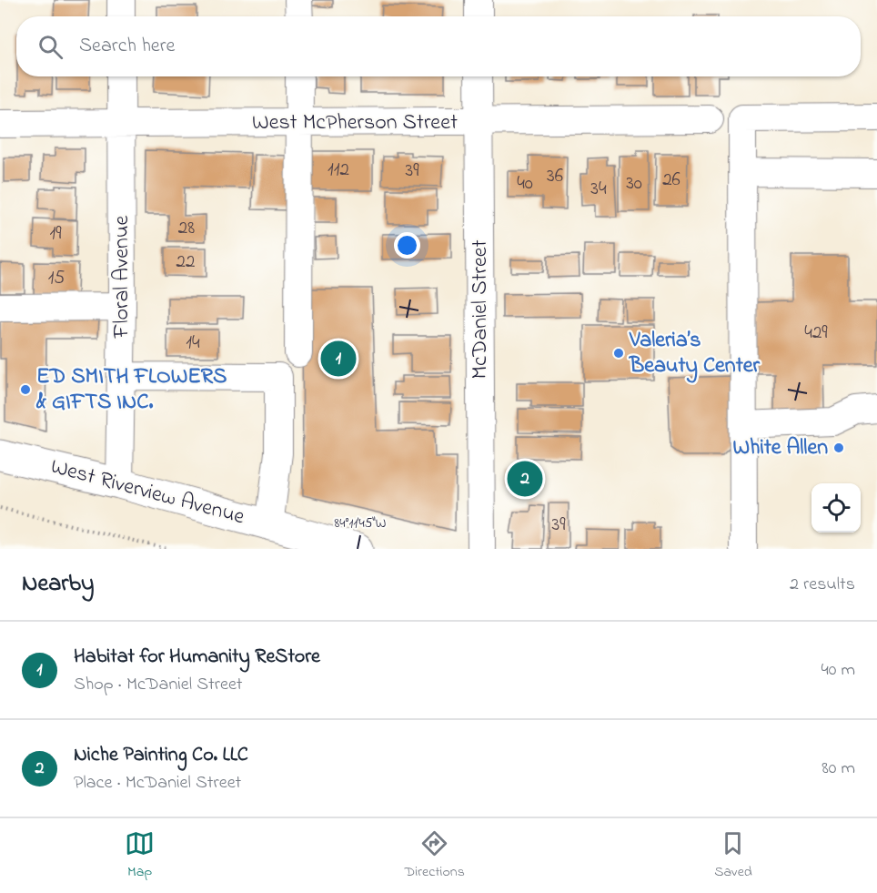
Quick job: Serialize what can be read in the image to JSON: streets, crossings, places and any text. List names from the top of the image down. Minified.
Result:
{"streets":{"main road":["West Riverview Avenue"],"street":["West McPherson Street","Floral Avenue","McDaniel Street"]},"crossings":[["West McPherson Street","Floral Avenue"],["West McPherson Street","McDaniel Street"],["Floral Avenue","West Riverview Avenue"]],"places":["Valeria’s Beauty Center","ED SMITH FLOWERS & GIFTS INC.","White Allen"],"house_numbers":["112","39","36","26","40","30","34","28","19","22","15","429","14","39"],"page":{"search":"Search here","pins":["1","2"],"heading":["Nearby","2 results"],"list":[{"mark":"1","name":"Habitat for Humanity ReStore","note":"Shop · McDaniel Street","value":"40 m"},{"mark":"2","name":"Niche Painting Co. LLC","note":"Place · McDaniel Street","value":"80 m"}],"nav":["Map","Directions","Saved"]},"coordinates":["84°11'45\"W"]}
